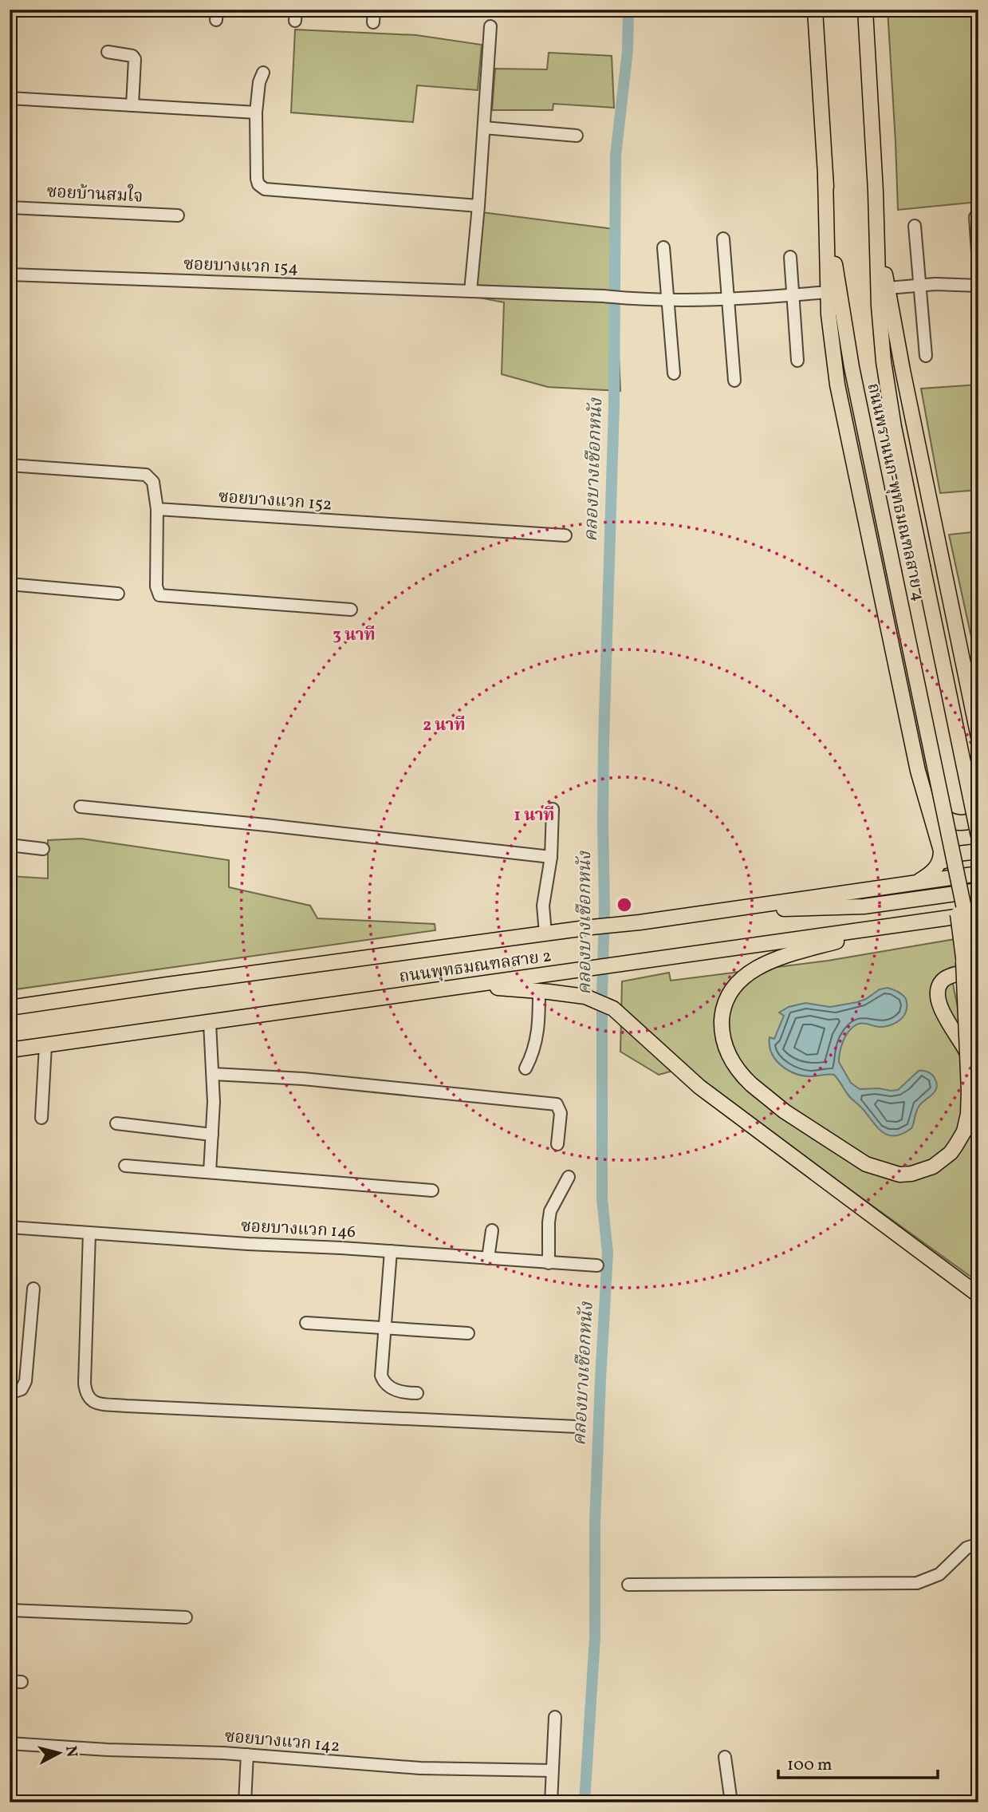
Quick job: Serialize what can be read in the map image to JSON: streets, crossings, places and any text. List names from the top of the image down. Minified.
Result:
{"streets":{"main road":["ถนนพรานนก-พุทธมณฑลสาย 4","ถนนพุทธมณฑลสาย 2"],"street":["ซอยบ้านสมใจ","ซอยบางแวก 154","ซอยบางแวก 152","ซอยบางแวก 146","ซอยบางแวก 142"]},"water":["คลองบางเชือกหนัง"],"scale_bar":"100 m","north":"right","rings":["3 นาที","2 นาที","1 นาที"]}
